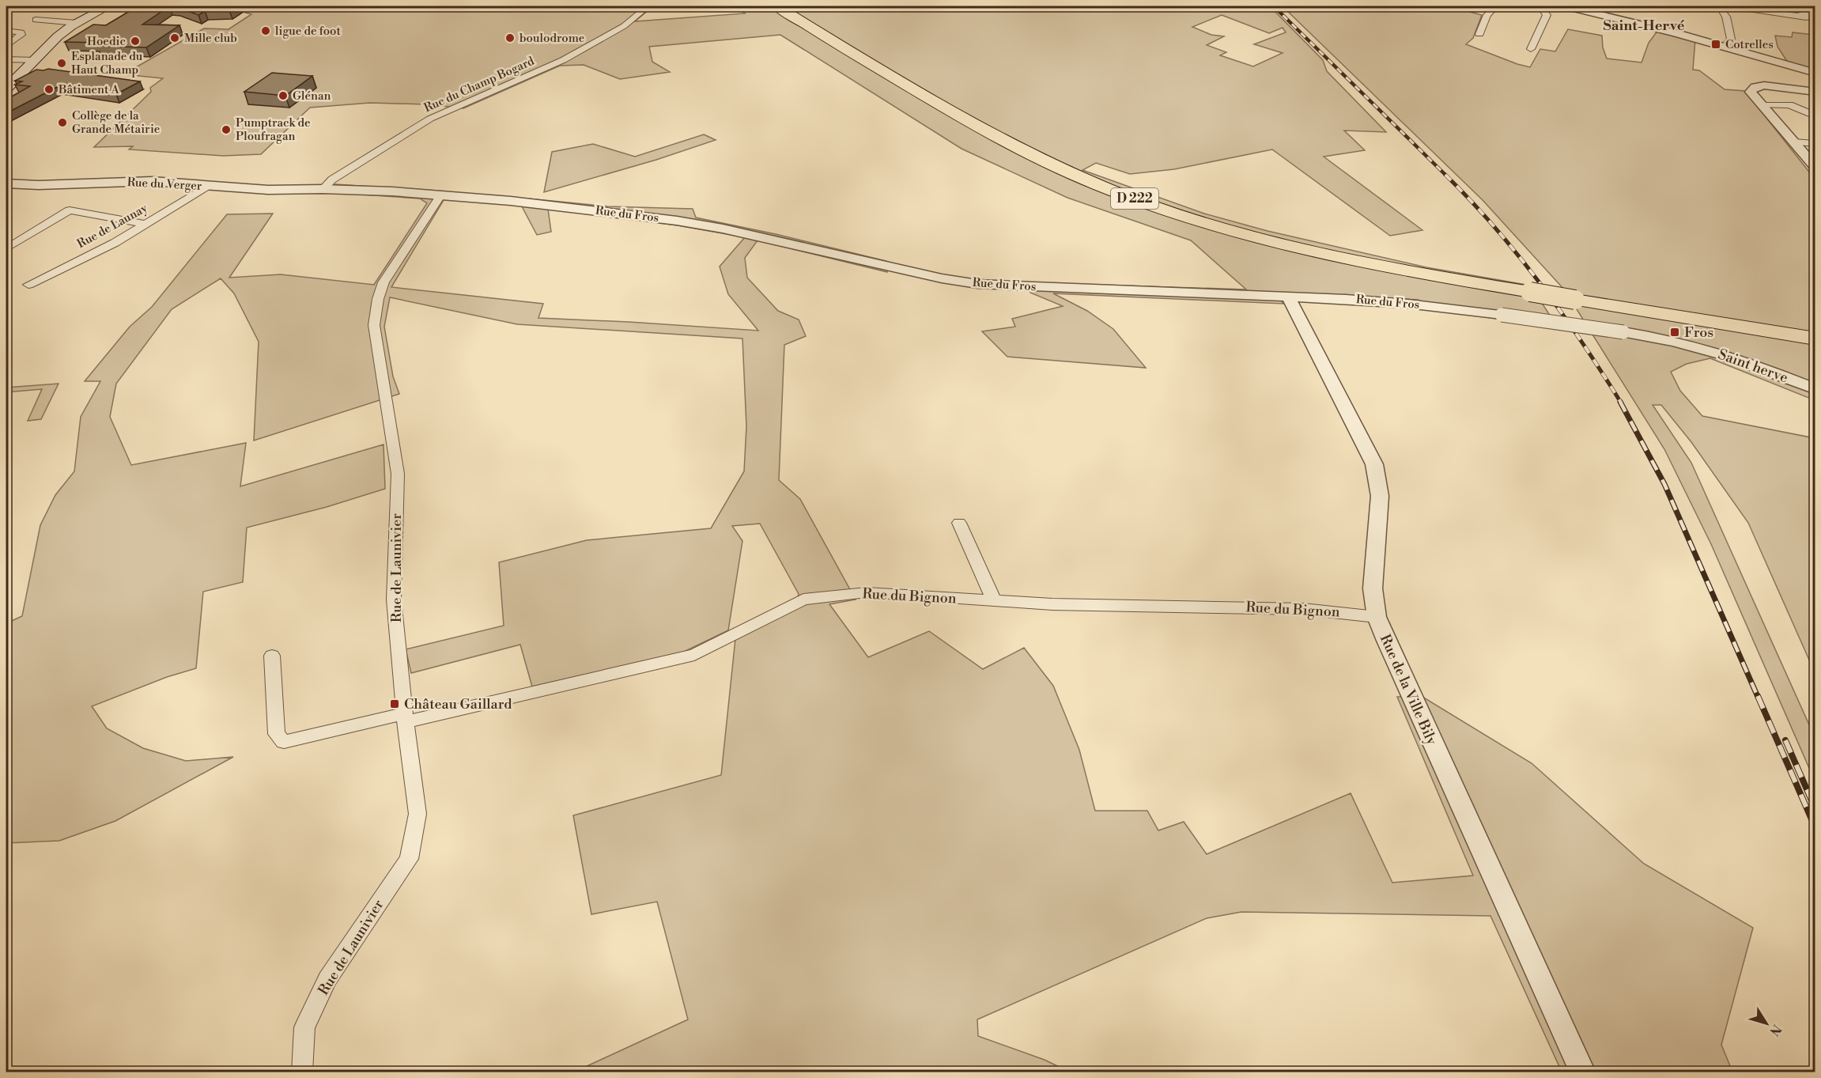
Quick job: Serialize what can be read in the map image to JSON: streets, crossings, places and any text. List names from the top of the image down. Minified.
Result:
{"streets":{"highway":["D 222"],"street":["Rue du Champ Bogard","Rue du Verger","Rue du Fros","Rue de Launay","Saint herve","Rue de Launivier","Rue du Bignon","Rue de la Ville Bily"]},"crossings":[["Rue du Champ Bogard","Rue du Verger"],["Rue du Champ Bogard","Rue du Fros"],["Rue du Verger","Rue du Fros"],["Rue du Verger","Rue de Launay"],["Rue du Fros","Saint herve"],["Rue du Fros","Rue de Launivier"],["Rue du Fros","Rue de la Ville Bily"],["Rue de Launivier","Rue du Bignon"],["Rue du Bignon","Rue de la Ville Bily"]],"districts":["Saint-Hervé"],"places":{"other":["ligue de foot","Mille club","boulodrome","Hoedic","Esplanade du Haut Champ","Bâtiment A","Glénan","Collège de la Grande Métairie","Pumptrack de Ploufragan"],"transit":["Cotrelles","Fros","Château Gaillard"]},"north":"bottom right"}
